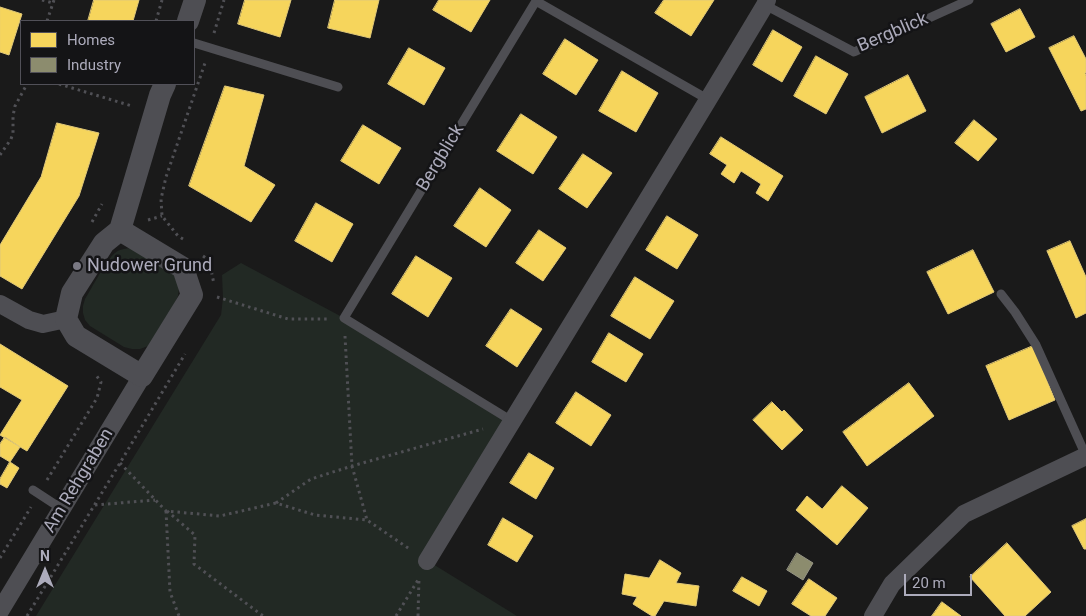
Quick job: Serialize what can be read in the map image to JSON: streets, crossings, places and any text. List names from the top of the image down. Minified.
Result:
{"streets":{"street":["Bergblick","Am Rehgraben"]},"places":["Nudower Grund"],"legend":["Homes","Industry"],"scale_bar":"20 m","north":"top"}
